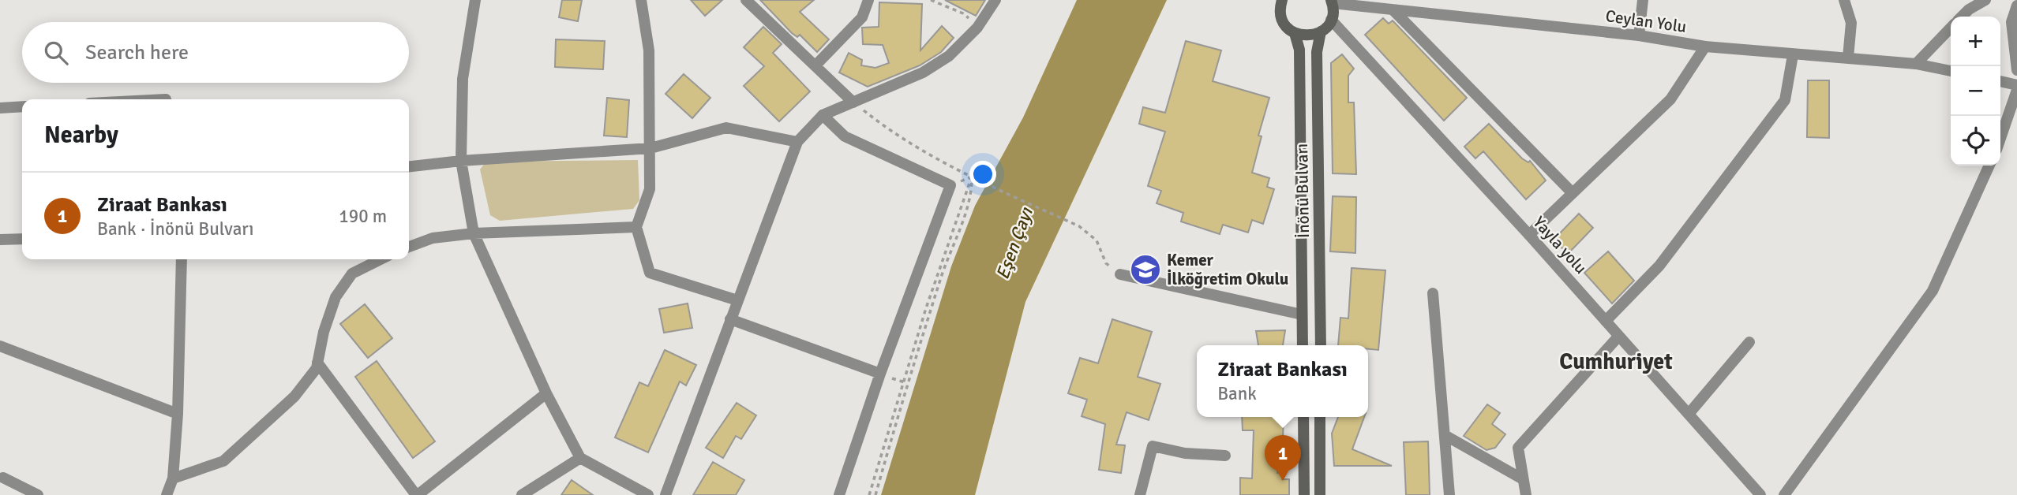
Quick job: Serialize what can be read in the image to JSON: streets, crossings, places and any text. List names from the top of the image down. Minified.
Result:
{"streets":{"main road":["İnönü Bulvarı"],"street":["Ceylan Yolu","Yayla yolu"]},"districts":["Cumhuriyet"],"water":["Eşen Çayı"],"places":{"school or university":["Kemer İlköğretim Okulu"]},"page":{"map_buttons":["+","−"],"search":"Search here","heading":"Nearby","list":[{"mark":"1","name":"Ziraat Bankası","note":"Bank · İnönü Bulvarı","value":"190 m"}],"popup":["Ziraat Bankası","Bank"],"pins":"1"}}
